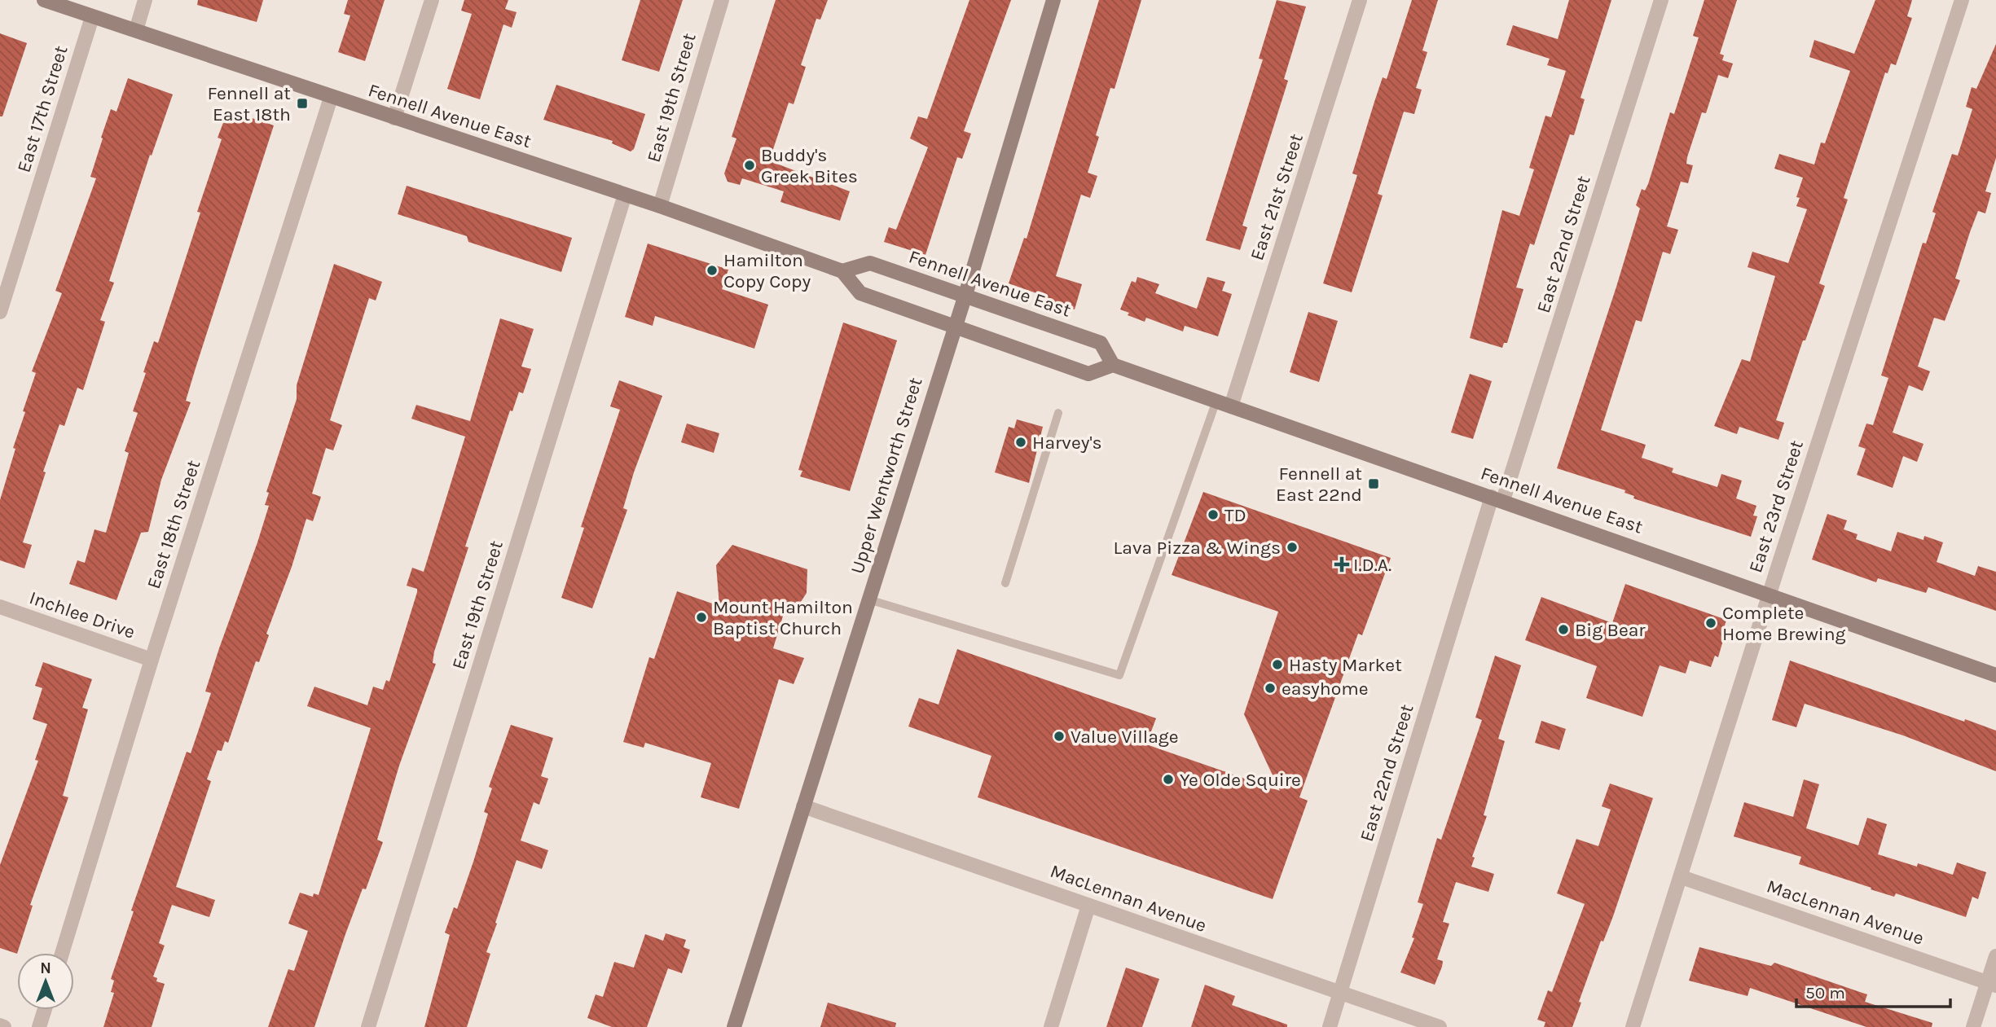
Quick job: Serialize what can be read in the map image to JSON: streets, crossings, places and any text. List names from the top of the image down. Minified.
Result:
{"streets":{"main road":["Fennell Avenue East","Upper Wentworth Street"],"street":["East 19th Street","East 17th Street","East 21st Street","East 22nd Street","East 23rd Street","East 18th Street","Inchlee Drive","MacLennan Avenue"]},"crossings":[["East 19th Street","Fennell Avenue East"],["East 17th Street","Fennell Avenue East"],["Fennell Avenue East","East 21st Street"],["Fennell Avenue East","East 22nd Street"],["Fennell Avenue East","Upper Wentworth Street"],["Fennell Avenue East","East 23rd Street"],["Fennell Avenue East","East 18th Street"],["East 22nd Street","MacLennan Avenue"],["Upper Wentworth Street","MacLennan Avenue"],["East 23rd Street","MacLennan Avenue"],["East 18th Street","Inchlee Drive"]],"places":{"transit":["Fennell at East 18th","Fennell at East 22nd"],"other":["Buddy's Greek Bites","Hamilton Copy Copy","Harvey's","TD","Lava Pizza & Wings","Mount Hamilton Baptist Church","Complete Home Brewing","Big Bear","Hasty Market","easyhome","Value Village","Ye Olde Squire"],"health":["I.D.A."]},"scale_bar":"50 m","north":"top"}
